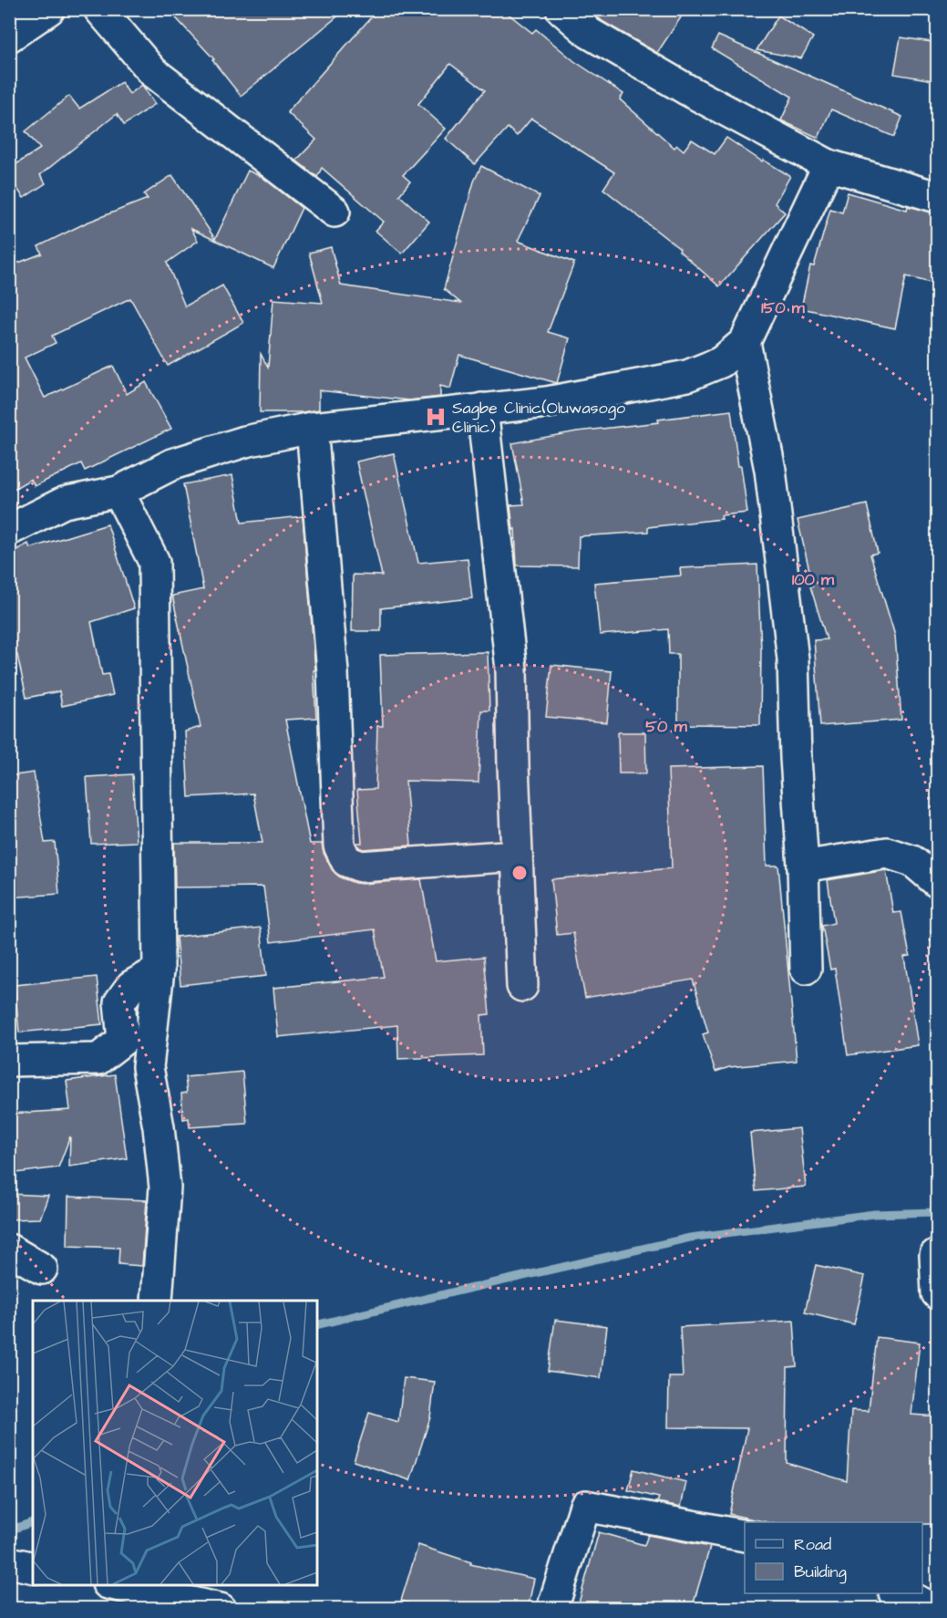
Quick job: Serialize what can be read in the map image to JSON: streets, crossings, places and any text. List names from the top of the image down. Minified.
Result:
{"places":{"hospital":["Sagbe Clinic(Oluwasogo Clinic)"]},"legend":["Road","Building"],"rings":["150 m","100 m","50 m"]}
